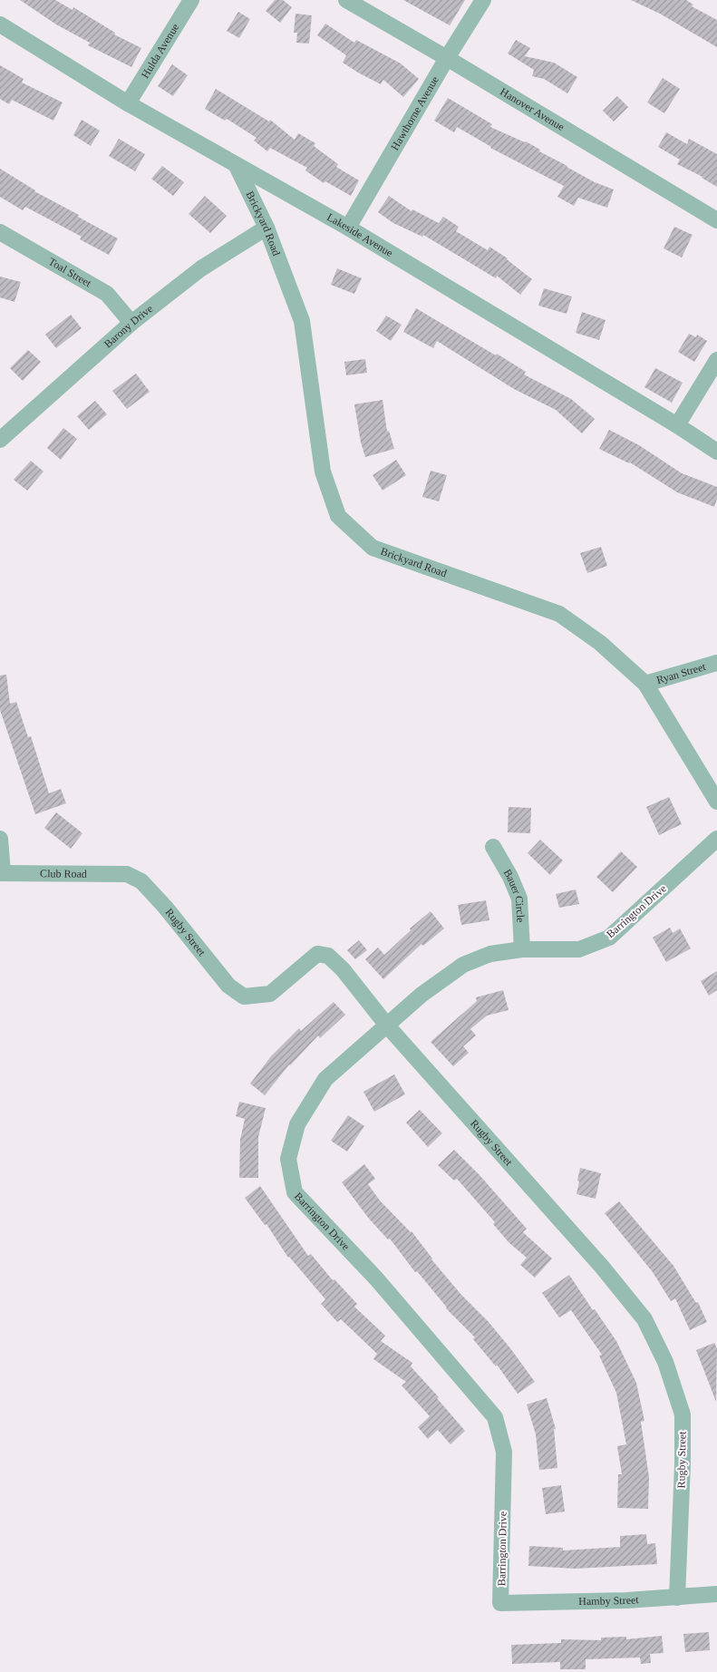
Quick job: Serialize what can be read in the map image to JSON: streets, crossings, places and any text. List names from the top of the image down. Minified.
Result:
{"streets":{"street":["Hulda Avenue","Hanover Avenue","Hawthorne Avenue","Brickyard Road","Lakeside Avenue","Toal Street","Barony Drive","Ryan Street","Club Road","Bauer Circle","Barrington Drive","Rugby Street","Hamby Street"]},"crossings":[["Hulda Avenue","Lakeside Avenue"],["Hanover Avenue","Hawthorne Avenue"],["Hawthorne Avenue","Lakeside Avenue"],["Brickyard Road","Lakeside Avenue"],["Brickyard Road","Barony Drive"],["Brickyard Road","Ryan Street"],["Toal Street","Barony Drive"],["Club Road","Rugby Street"],["Bauer Circle","Barrington Drive"],["Barrington Drive","Rugby Street"],["Barrington Drive","Hamby Street"],["Rugby Street","Hamby Street"]]}
